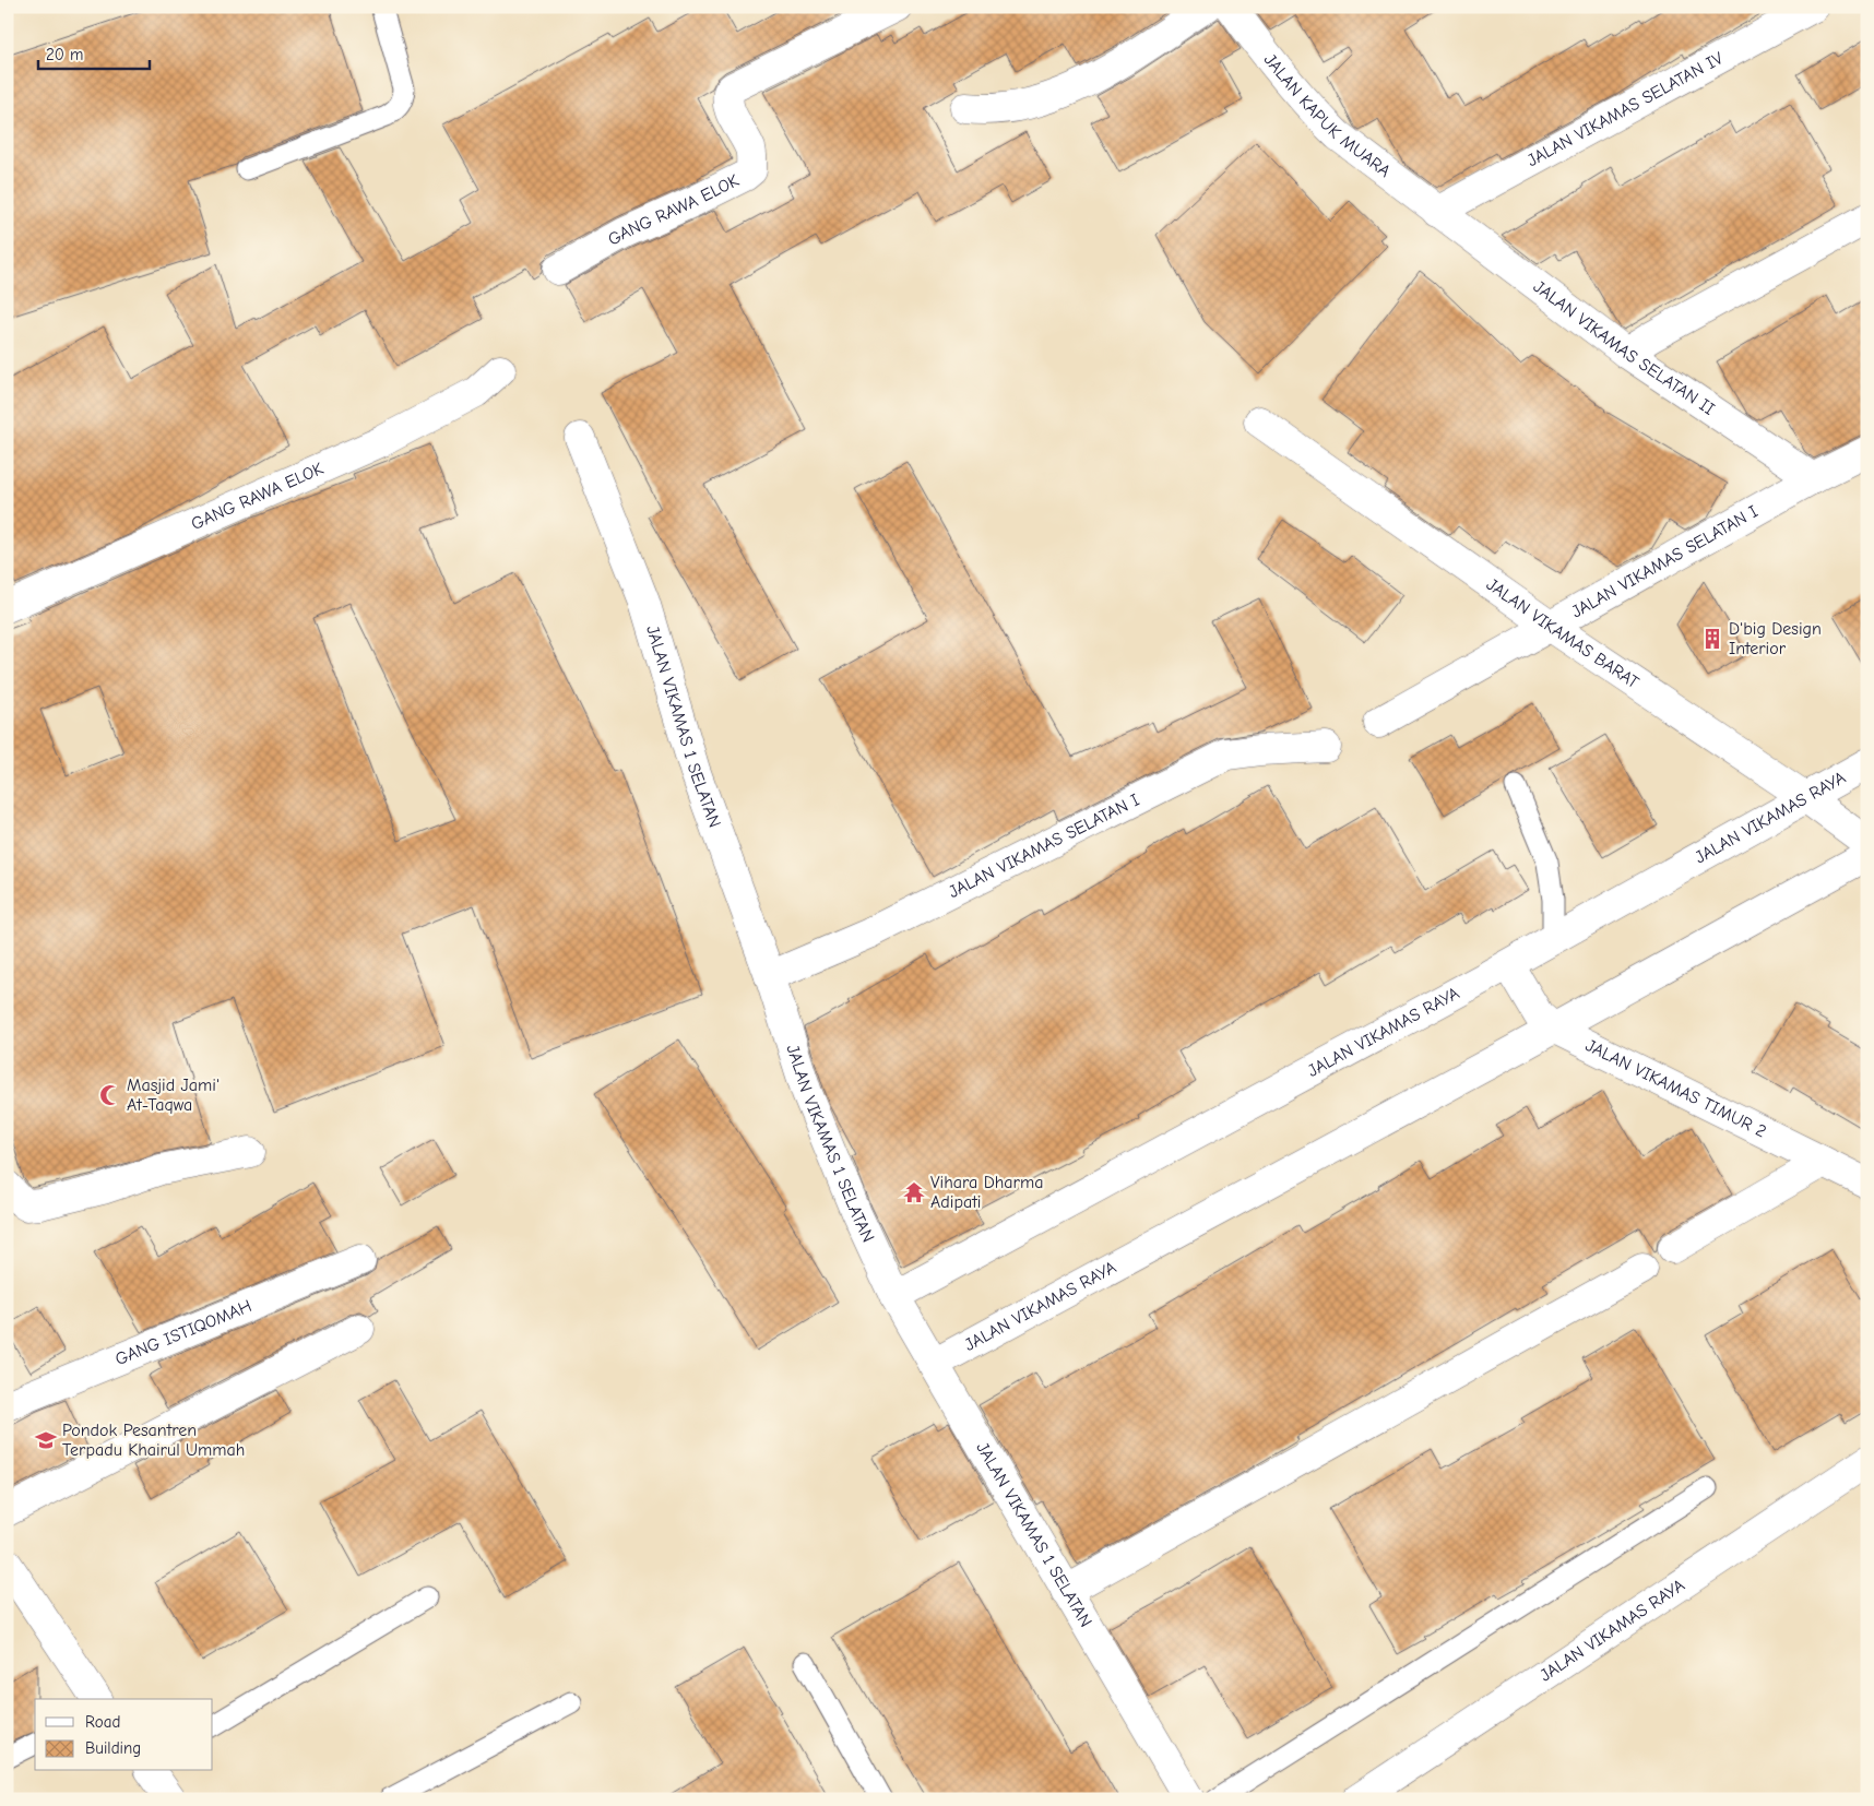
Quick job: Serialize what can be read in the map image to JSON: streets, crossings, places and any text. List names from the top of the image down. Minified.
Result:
{"streets":{"street":["JALAN VIKAMAS SELATAN IV","JALAN KAPUK MUARA","GANG RAWA ELOK","JALAN VIKAMAS SELATAN II","JALAN VIKAMAS SELATAN I","JALAN VIKAMAS BARAT","JALAN VIKAMAS 1 SELATAN","JALAN VIKAMAS RAYA","JALAN VIKAMAS TIMUR 2","GANG ISTIQOMAH"]},"crossings":[["JALAN VIKAMAS SELATAN IV","JALAN KAPUK MUARA"],["JALAN VIKAMAS SELATAN IV","JALAN VIKAMAS SELATAN II"],["JALAN KAPUK MUARA","JALAN VIKAMAS SELATAN II"],["JALAN VIKAMAS SELATAN II","JALAN VIKAMAS SELATAN I"],["JALAN VIKAMAS SELATAN I","JALAN VIKAMAS BARAT"],["JALAN VIKAMAS SELATAN I","JALAN VIKAMAS 1 SELATAN"],["JALAN VIKAMAS BARAT","JALAN VIKAMAS RAYA"],["JALAN VIKAMAS 1 SELATAN","JALAN VIKAMAS RAYA"],["JALAN VIKAMAS RAYA","JALAN VIKAMAS TIMUR 2"]],"places":{"building":["D'big Design Interior"],"mosque":["Masjid Jami' At-Taqwa"],"temple":["Vihara Dharma Adipati"],"school or university":["Pondok Pesantren Terpadu Khairul Ummah"]},"legend":["Road","Building"],"scale_bar":"20 m"}
